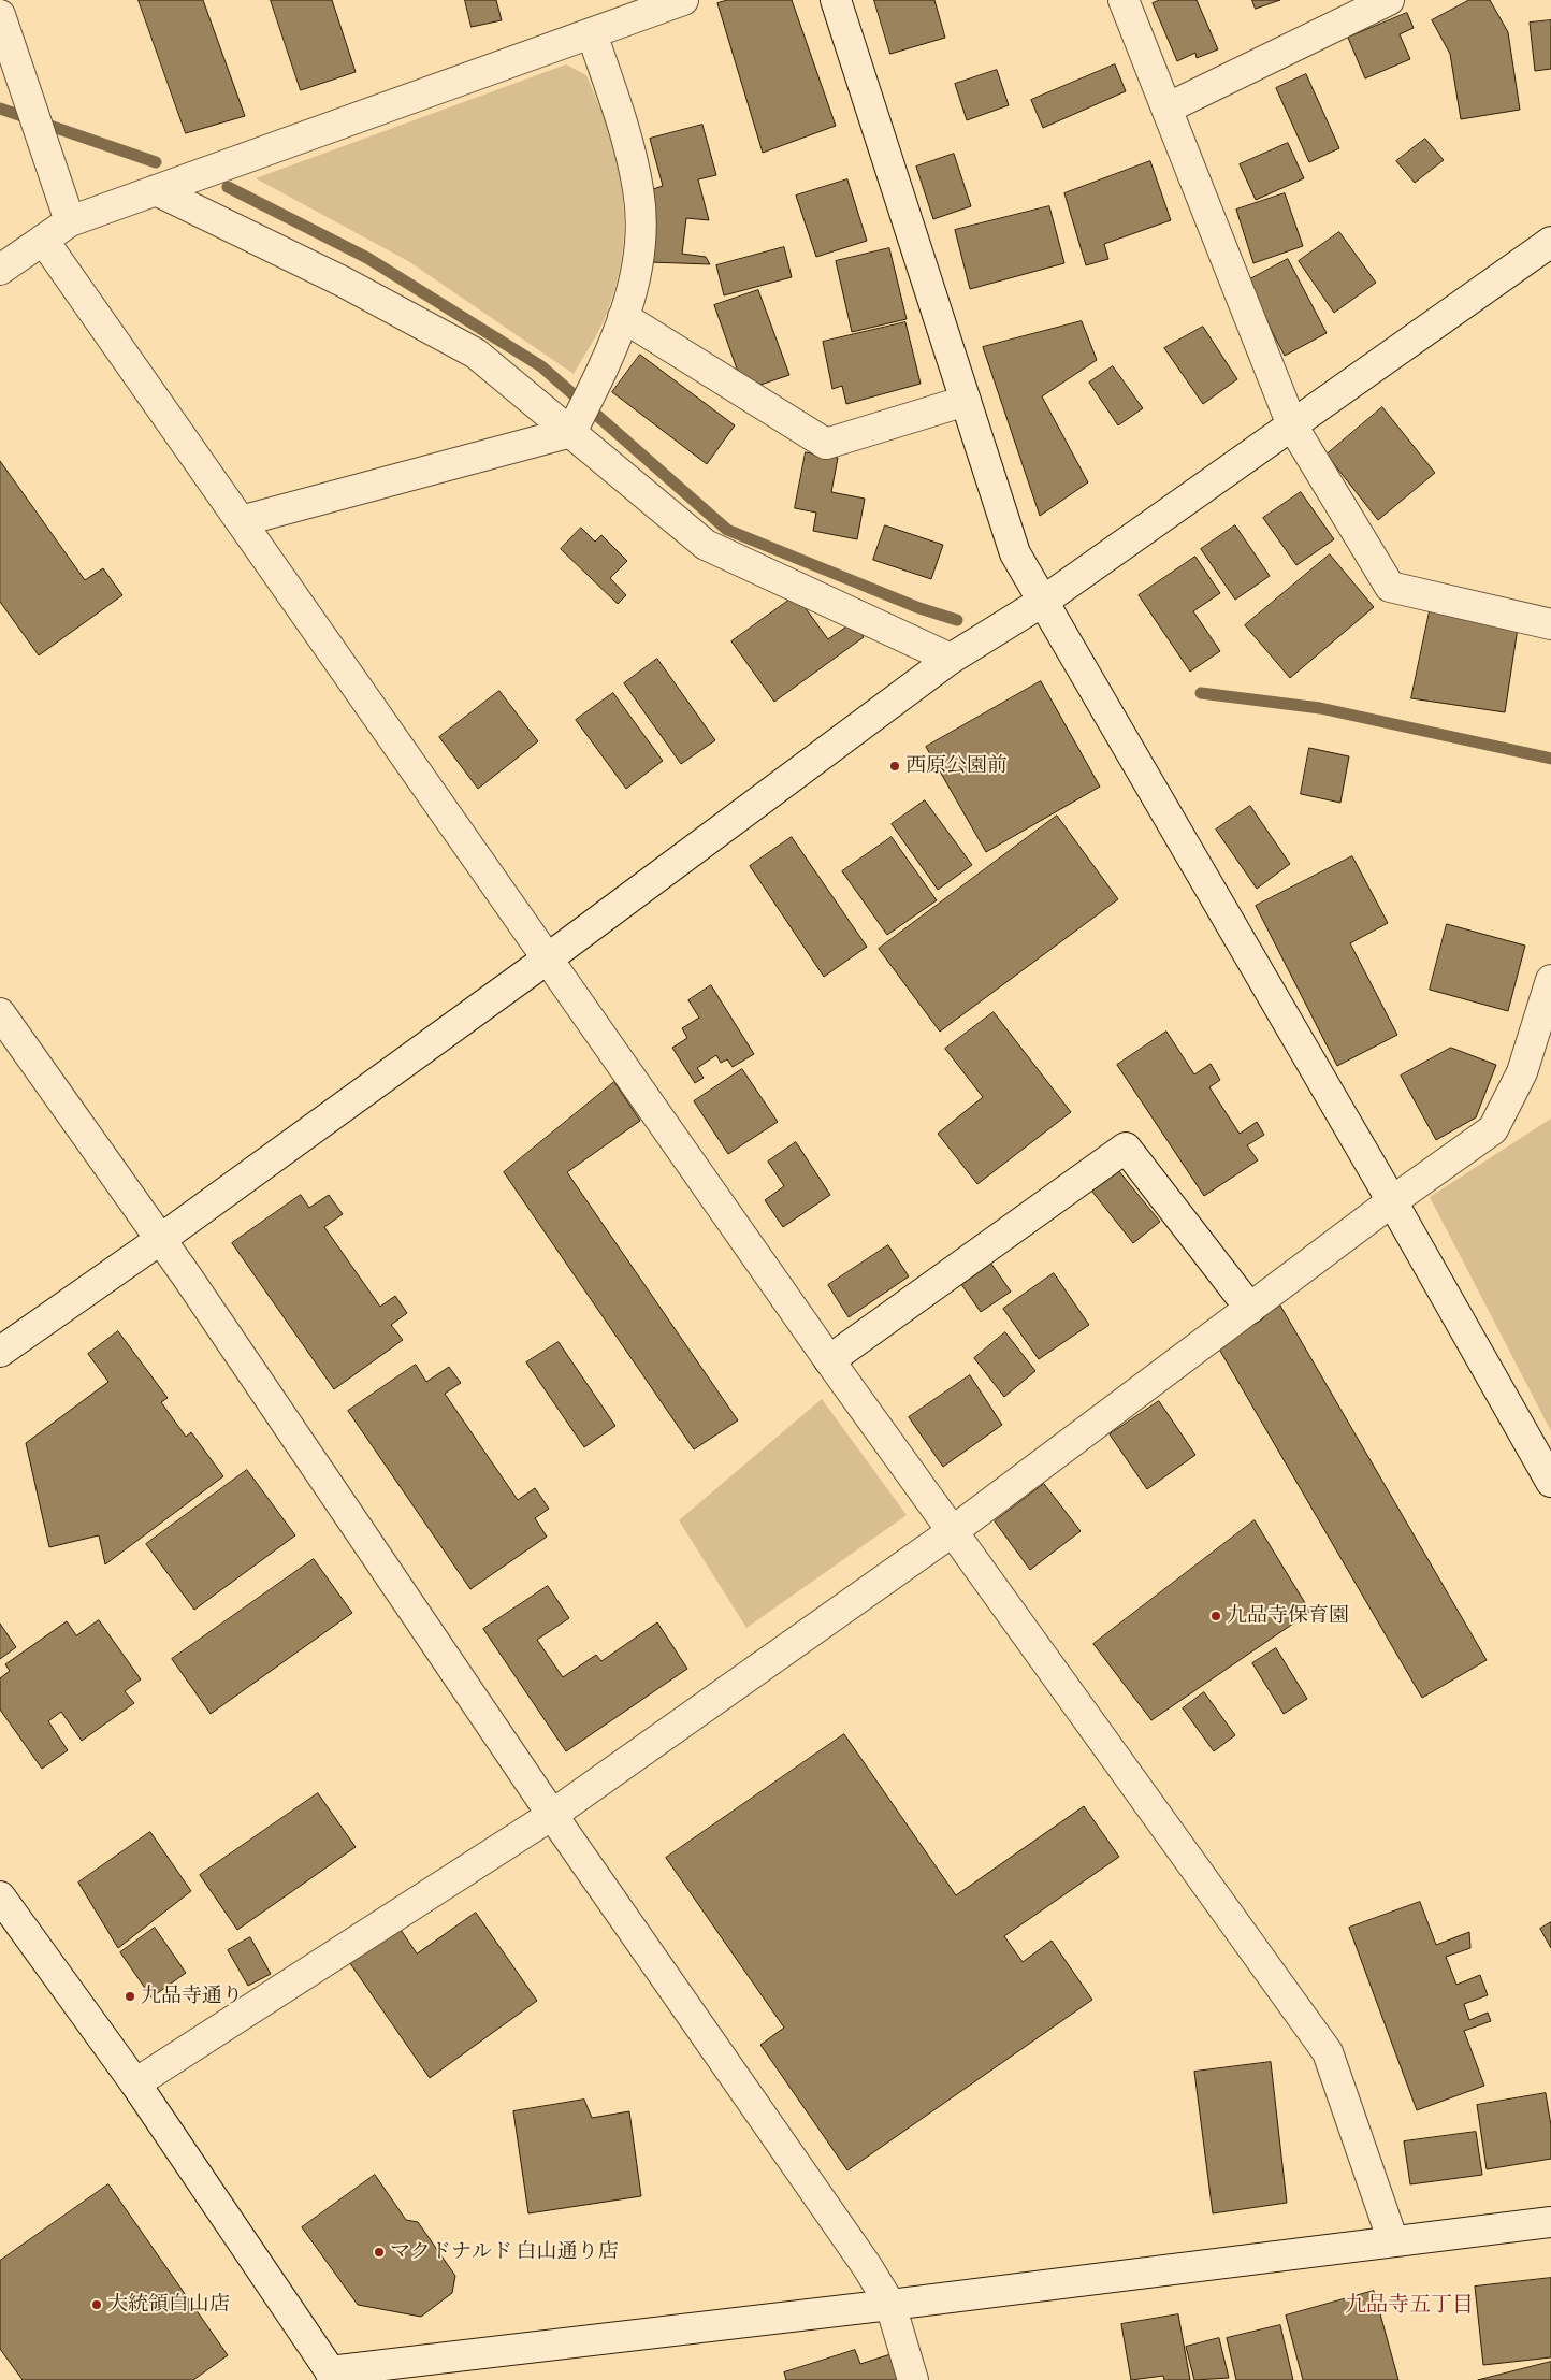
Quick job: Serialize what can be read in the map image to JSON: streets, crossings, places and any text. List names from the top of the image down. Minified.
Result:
{"districts":["九品寺五丁目"],"places":["西原公園前","九品寺保育園","九品寺通り","マクドナルド 白山通り店","大統領白山店"]}
